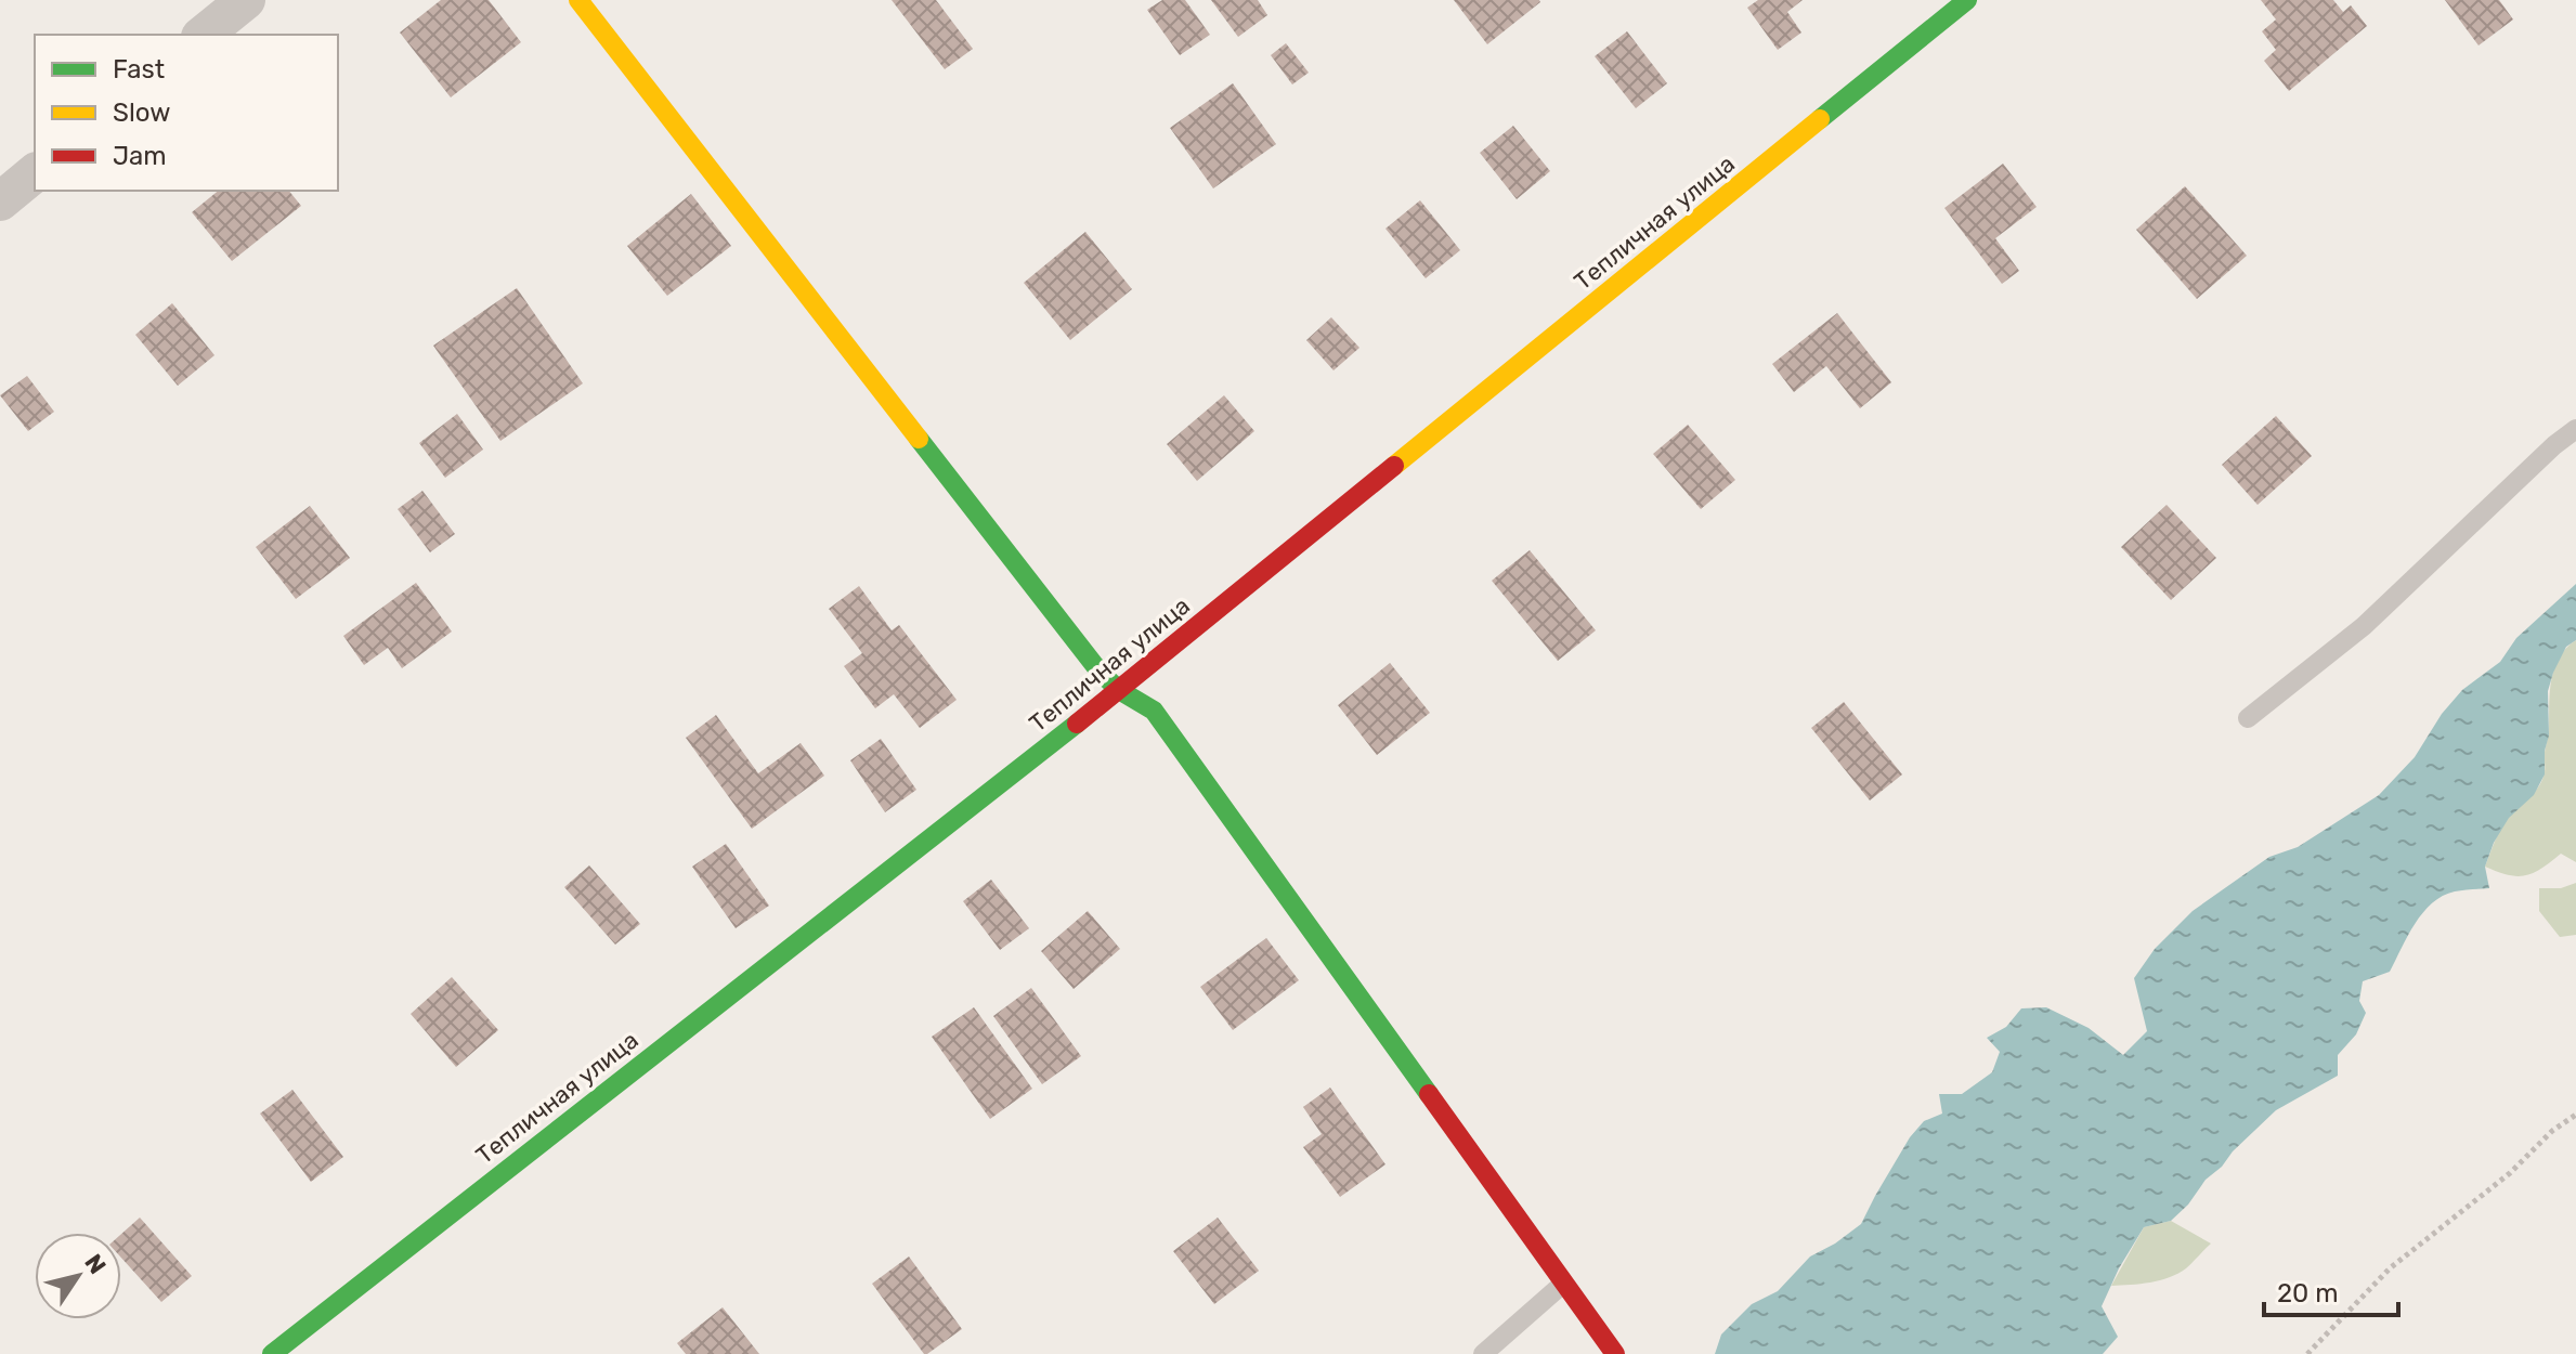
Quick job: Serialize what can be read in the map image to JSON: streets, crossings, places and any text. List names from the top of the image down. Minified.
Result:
{"streets":{"street":["Тепличная улица"]},"legend":["Fast","Slow","Jam"],"scale_bar":"20 m","north":"top right"}
